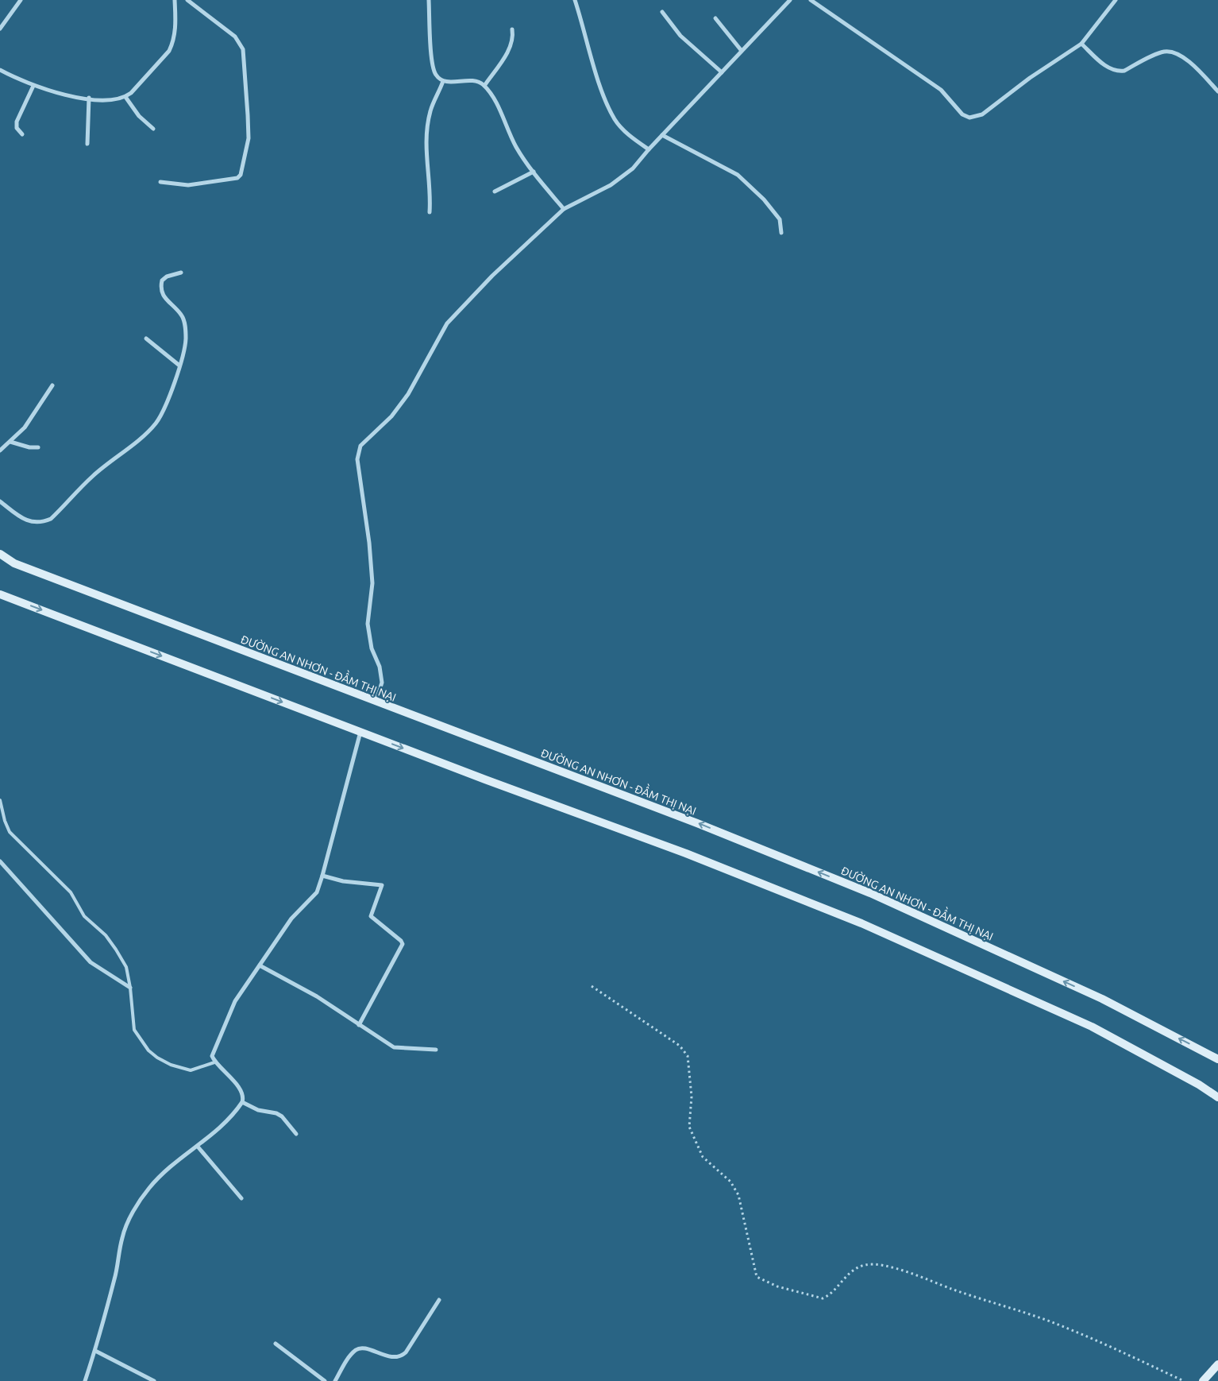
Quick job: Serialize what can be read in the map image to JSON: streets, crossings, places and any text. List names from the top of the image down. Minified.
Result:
{"streets":{"main road":["ĐƯỜNG AN NHƠN - ĐẦM THỊ NẠI"]}}
